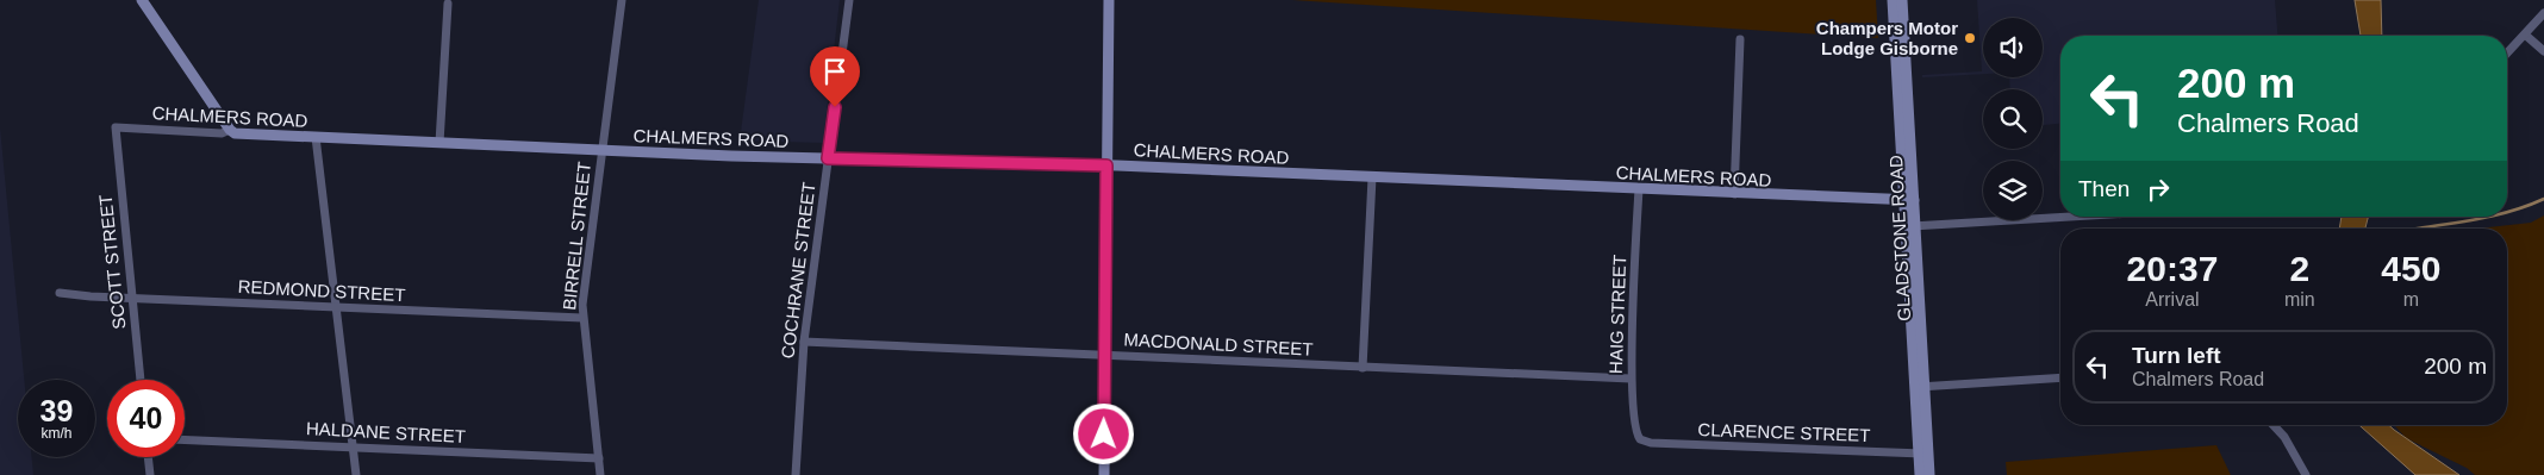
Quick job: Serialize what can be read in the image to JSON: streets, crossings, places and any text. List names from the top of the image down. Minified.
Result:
{"streets":{"street":["CHALMERS ROAD","BIRRELL STREET","GLADSTONE ROAD","SCOTT STREET","COCHRANE STREET","REDMOND STREET","HAIG STREET","MACDONALD STREET","HALDANE STREET","CLARENCE STREET"]},"crossings":[["CHALMERS ROAD","BIRRELL STREET"],["CHALMERS ROAD","GLADSTONE ROAD"],["CHALMERS ROAD","SCOTT STREET"],["CHALMERS ROAD","COCHRANE STREET"],["CHALMERS ROAD","HAIG STREET"],["BIRRELL STREET","REDMOND STREET"],["BIRRELL STREET","HALDANE STREET"],["GLADSTONE ROAD","CLARENCE STREET"],["SCOTT STREET","REDMOND STREET"],["COCHRANE STREET","MACDONALD STREET"],["HAIG STREET","MACDONALD STREET"],["HAIG STREET","CLARENCE STREET"]],"places":["Champers Motor Lodge Gisborne"],"page":{"turn":["200 m","Chalmers Road"],"then":"Then","eta":["20:37","Arrival","2","min","450","m"],"list":[{"name":"Turn left","note":"Chalmers Road","value":"200 m"}],"speed":"39 km/h","limit":"40"}}
